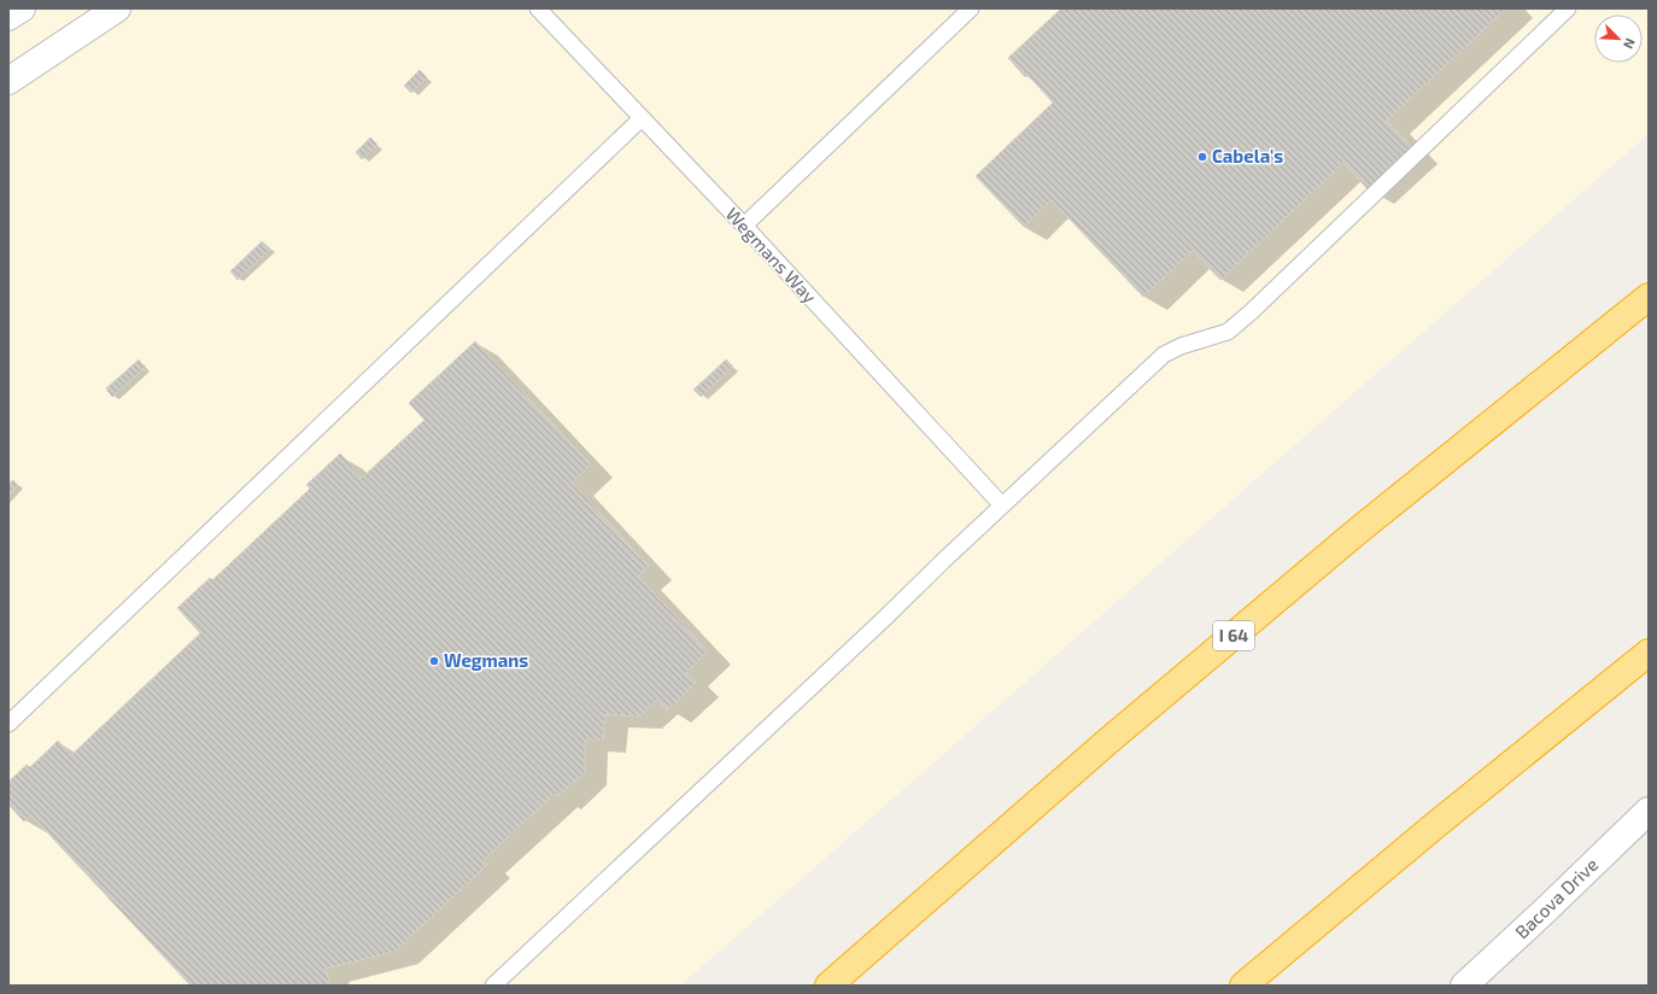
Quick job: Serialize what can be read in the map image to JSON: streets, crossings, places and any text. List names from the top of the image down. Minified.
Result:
{"streets":{"highway":["I 64"],"street":["Bacova Drive"],"lane":["Wegmans Way"]},"places":["Cabela's","Wegmans"],"north":"bottom right"}
